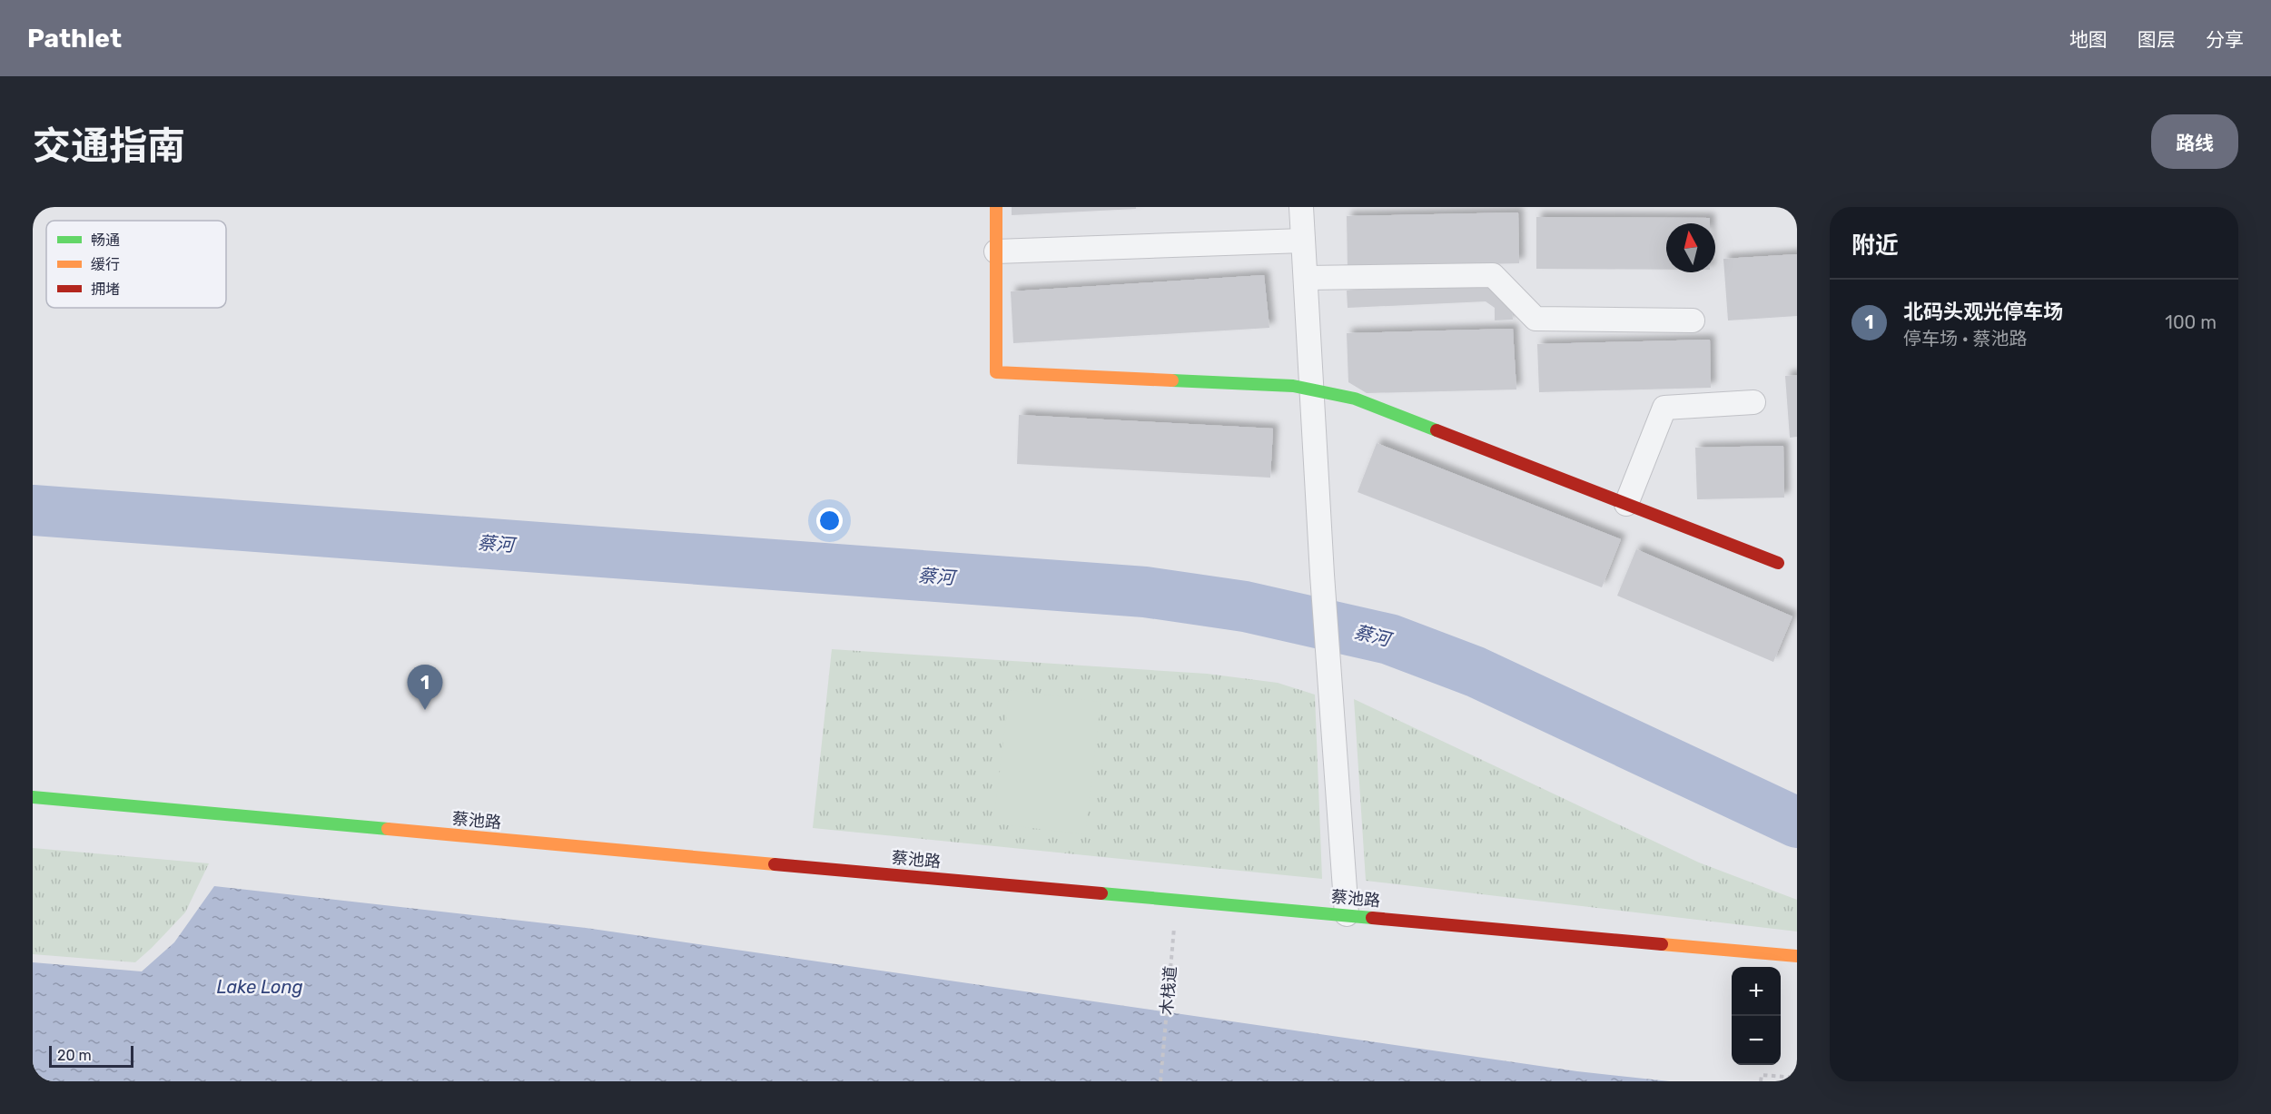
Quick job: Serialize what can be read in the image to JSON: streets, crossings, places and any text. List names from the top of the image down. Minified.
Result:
{"streets":{"street":["蔡池路"],"path":["木栈道"]},"crossings":[["蔡池路","木栈道"]],"water":["蔡河","Lake Long"],"legend":["畅通","缓行","拥堵"],"scale_bar":"20 m","north":"top","page":{"header":"Pathlet","nav":["地图","图层","分享"],"title":"交通指南","buttons":"路线","heading":"附近","list":[{"mark":"1","name":"北码头观光停车场","note":"停车场 · 蔡池路","value":"100 m"}],"pins":"1","map_buttons":["+","−"],"scale":"20 m"}}
